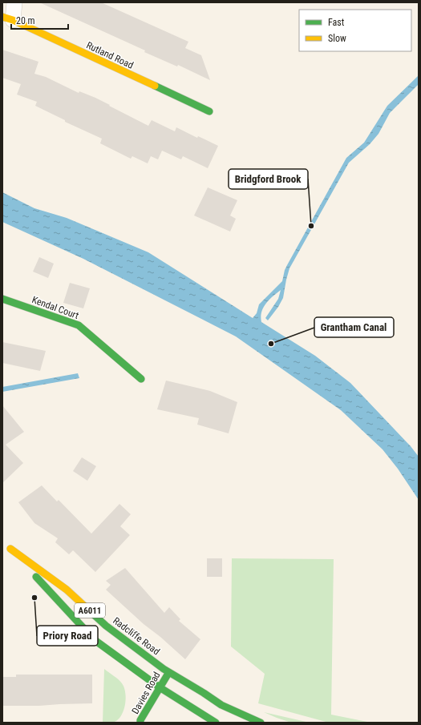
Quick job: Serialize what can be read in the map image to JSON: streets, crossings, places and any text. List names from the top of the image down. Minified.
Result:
{"streets":{"main road":["Rutland Road","Kendal Court","A6011","Radcliffe Road","Davies Road"]},"crossings":[["Radcliffe Road","Davies Road"]],"places":["Bridgford Brook","Grantham Canal","Priory Road"],"legend":["Fast","Slow"],"scale_bar":"20 m"}
